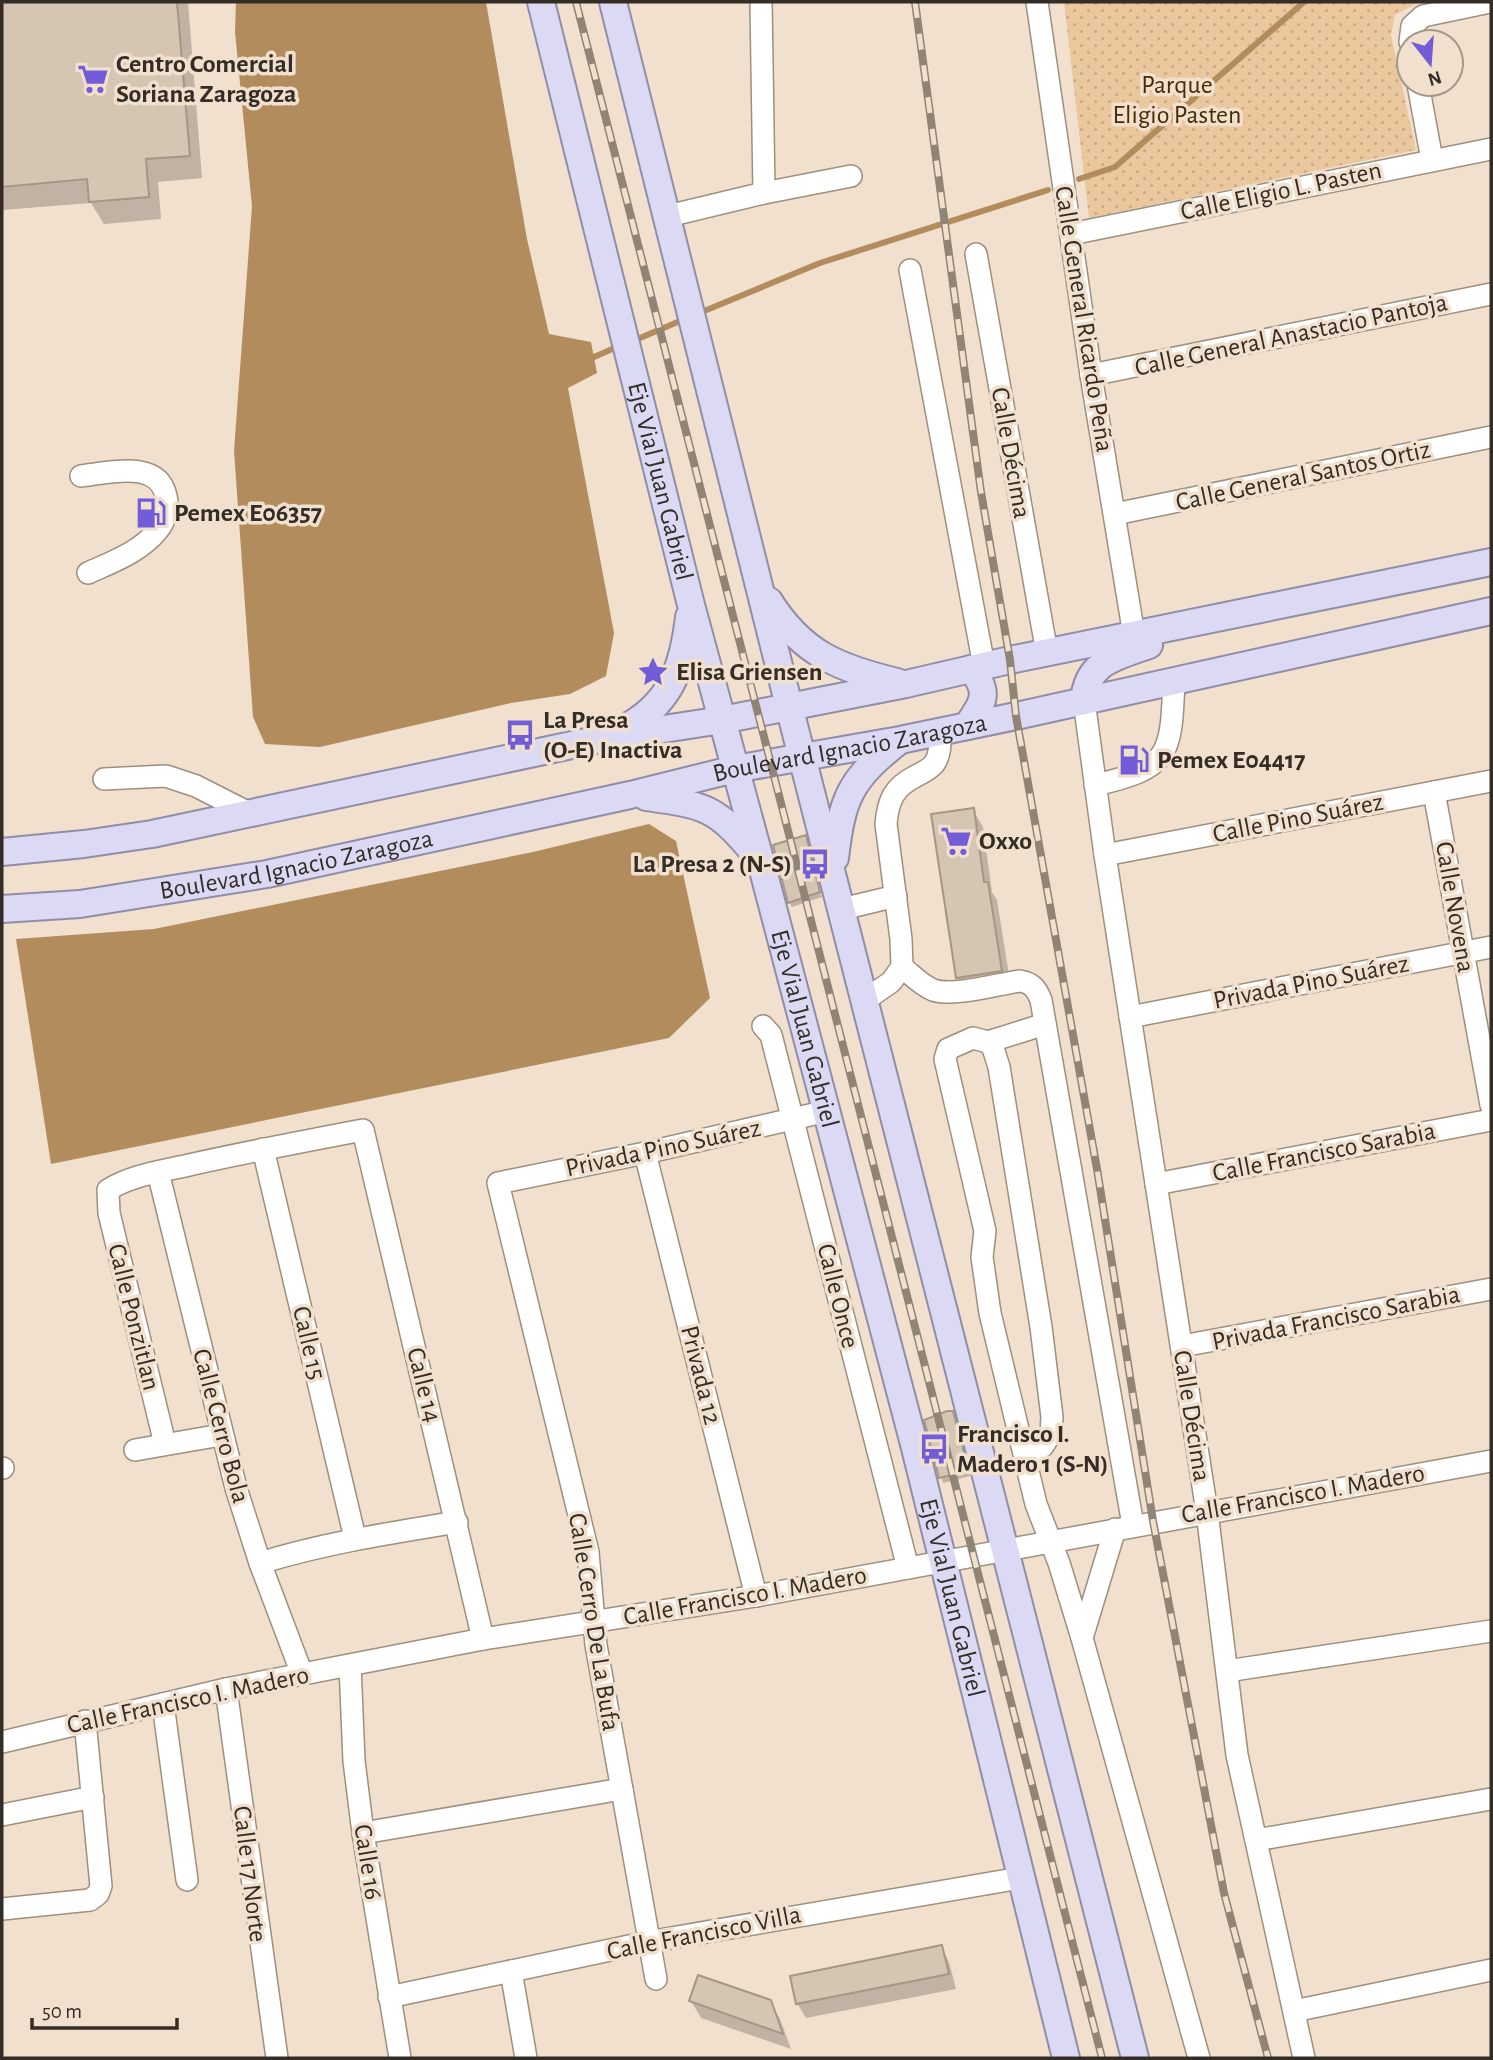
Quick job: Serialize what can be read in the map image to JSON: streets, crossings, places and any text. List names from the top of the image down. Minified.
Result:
{"streets":{"main road":["Eje Vial Juan Gabriel","Boulevard Ignacio Zaragoza"],"street":["Calle Eligio L. Pasten","Calle General Ricardo Peña","Calle General Anastacio Pantoja","Calle Décima","Calle General Santos Ortiz","Calle Pino Suárez","Calle Novena","Privada Pino Suárez","Calle Francisco Sarabia","Calle Once","Calle Ponzitlan","Privada Francisco Sarabia","Calle 15","Privada 12","Calle 14","Calle Cerro Bola","Calle Francisco I. Madero","Calle Cerro De La Bufa","Calle 16","Calle 17 Norte","Calle Francisco Villa"]},"crossings":[["Calle Eligio L. Pasten","Calle General Ricardo Peña"],["Calle General Ricardo Peña","Calle General Anastacio Pantoja"],["Calle General Ricardo Peña","Calle General Santos Ortiz"],["Calle General Ricardo Peña","Boulevard Ignacio Zaragoza"],["Calle Décima","Boulevard Ignacio Zaragoza"],["Calle Décima","Calle Pino Suárez"],["Calle Décima","Privada Pino Suárez"],["Calle Décima","Calle Francisco Sarabia"],["Calle Décima","Privada Francisco Sarabia"],["Calle Décima","Calle Francisco I. Madero"],["Eje Vial Juan Gabriel","Boulevard Ignacio Zaragoza"],["Eje Vial Juan Gabriel","Privada Pino Suárez"],["Eje Vial Juan Gabriel","Calle Francisco I. Madero"],["Eje Vial Juan Gabriel","Calle Francisco Villa"],["Calle Pino Suárez","Calle Novena"],["Calle Novena","Privada Pino Suárez"],["Privada Pino Suárez","Calle Once"],["Privada Pino Suárez","Privada 12"],["Privada Pino Suárez","Calle Cerro De La Bufa"],["Calle Once","Calle Francisco I. Madero"],["Calle Ponzitlan","Calle Cerro Bola"],["Calle 15","Calle 14"],["Privada 12","Calle Francisco I. Madero"],["Calle 14","Calle Francisco I. Madero"],["Calle Cerro Bola","Calle Francisco I. Madero"],["Calle Francisco I. Madero","Calle Cerro De La Bufa"],["Calle Francisco I. Madero","Calle 16"],["Calle Francisco I. Madero","Calle 17 Norte"],["Calle Cerro De La Bufa","Calle Francisco Villa"],["Calle 16","Calle Francisco Villa"]],"parks":["Parque Eligio Pasten"],"places":{"supermarket":["Centro Comercial Soriana Zaragoza","Oxxo"],"fuel station":["Pemex E06357","Pemex E04417"],"place":["Elisa Griensen"],"bus stop":["La Presa (O-E) Inactiva","La Presa 2 (N-S)","Francisco I. Madero 1 (S-N)"]},"scale_bar":"50 m","north":"bottom"}
